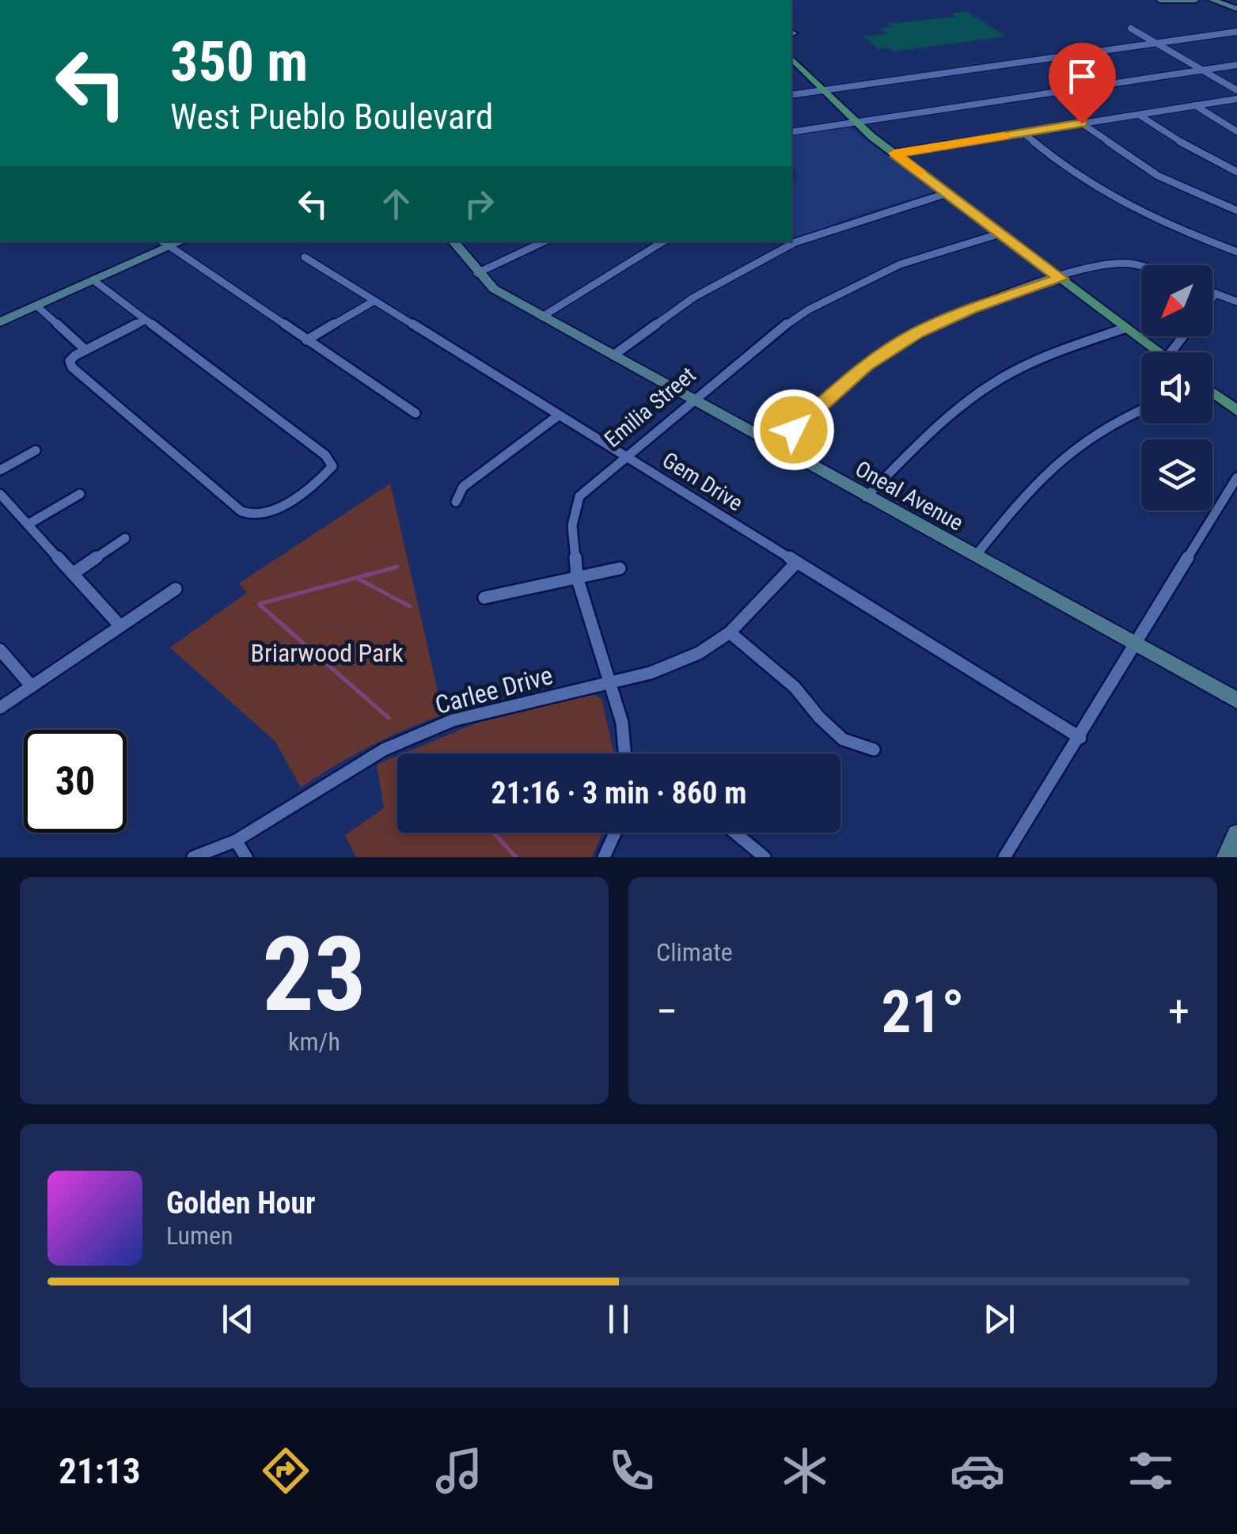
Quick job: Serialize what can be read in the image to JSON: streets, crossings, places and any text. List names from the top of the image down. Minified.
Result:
{"streets":{"street":["Emilia Street","Gem Drive","Oneal Avenue","Carlee Drive"]},"crossings":[["Emilia Street","Gem Drive"],["Emilia Street","Oneal Avenue"],["Emilia Street","Carlee Drive"],["Gem Drive","Carlee Drive"]],"parks":["Briarwood Park"],"north":"bottom left","page":{"turn":["350 m","West Pueblo Boulevard"],"limit":"30","trip":"21:16 · 3 min · 860 m","tile":[["23","km/h"],"Climate"],"heat":["−","21°","+"],"song":["Golden Hour","Lumen"],"tabs":"21:13"}}
